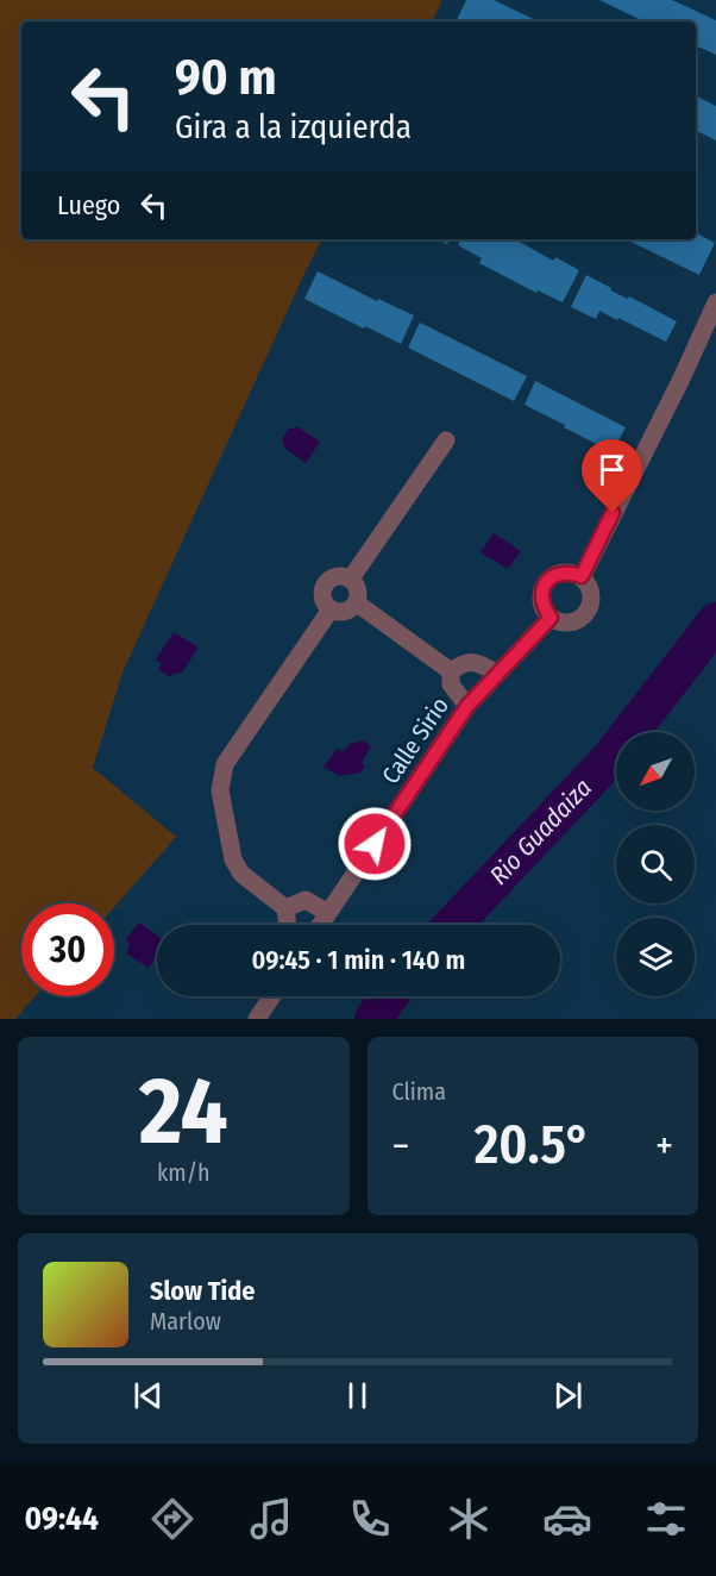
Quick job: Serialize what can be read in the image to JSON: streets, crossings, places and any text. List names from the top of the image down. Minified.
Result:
{"streets":{"street":["Calle Sirio"]},"water":["Rio Guadaiza"],"north":"bottom left","page":{"turn":["90 m","Gira a la izquierda"],"then":"Luego","limit":"30","trip":"09:45 · 1 min · 140 m","tile":[["24","km/h"],"Clima"],"heat":["−","20.5°","+"],"song":["Slow Tide","Marlow"],"tabs":"09:44"}}
